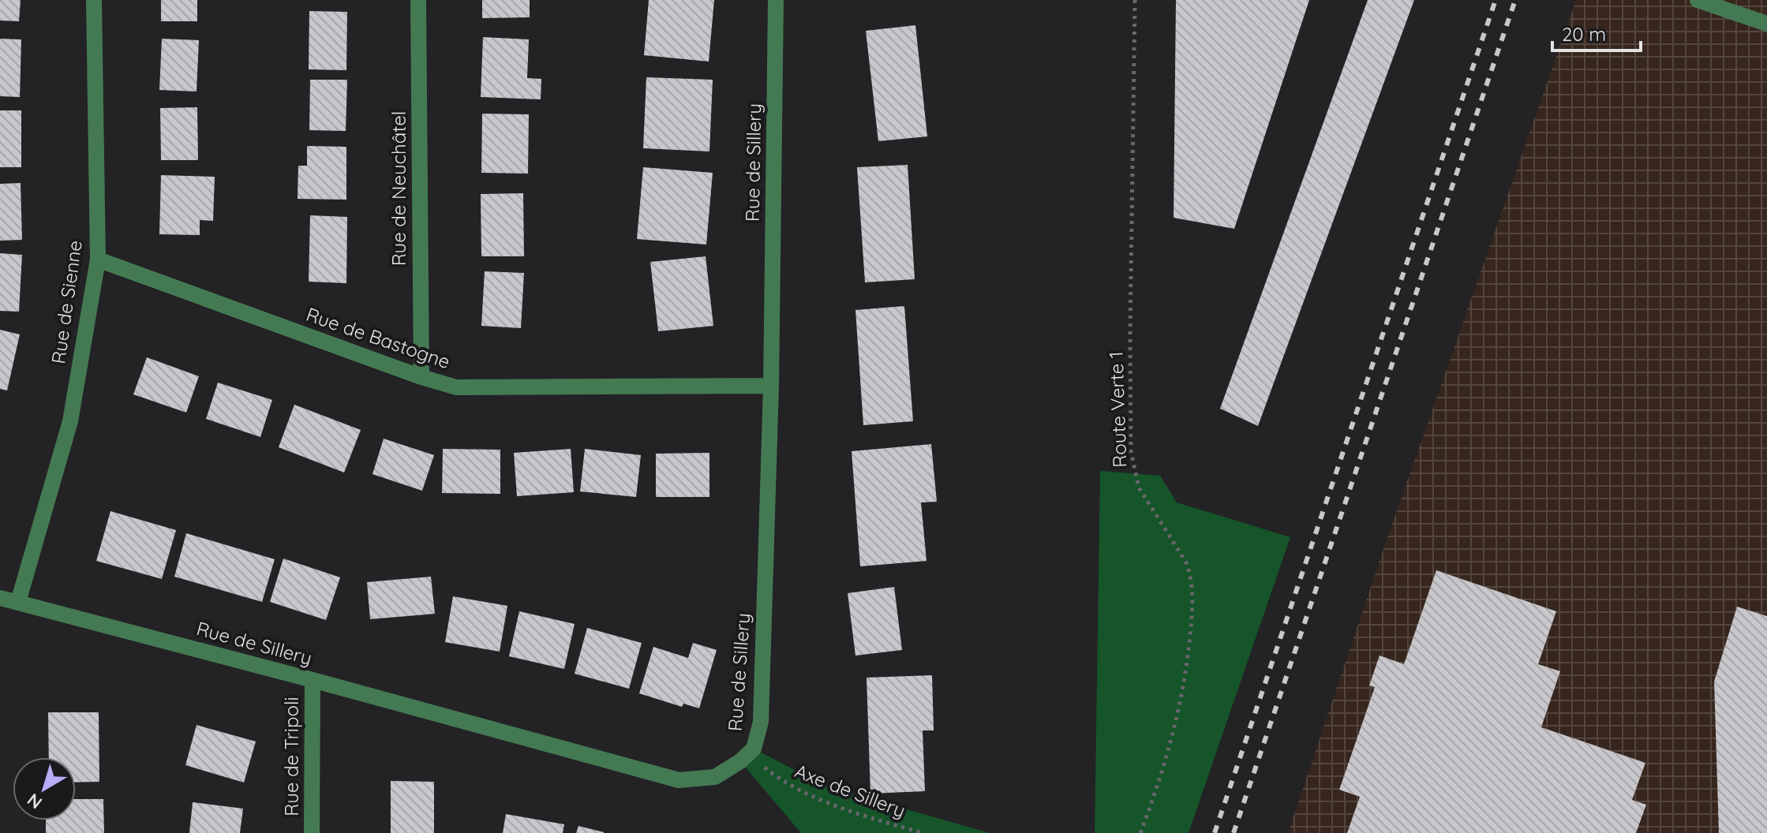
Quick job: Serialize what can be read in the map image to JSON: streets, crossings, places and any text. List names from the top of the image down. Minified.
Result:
{"streets":{"street":["Rue de Sillery","Rue de Neuchâtel","Rue de Sienne","Rue de Bastogne","Rue de Tripoli"],"path":["Route Verte 1","Axe de Sillery"]},"crossings":[["Rue de Sillery","Rue de Sienne"],["Rue de Sillery","Rue de Bastogne"],["Rue de Sillery","Rue de Tripoli"],["Rue de Neuchâtel","Rue de Bastogne"],["Rue de Sienne","Rue de Bastogne"]],"scale_bar":"20 m","north":"bottom left"}
